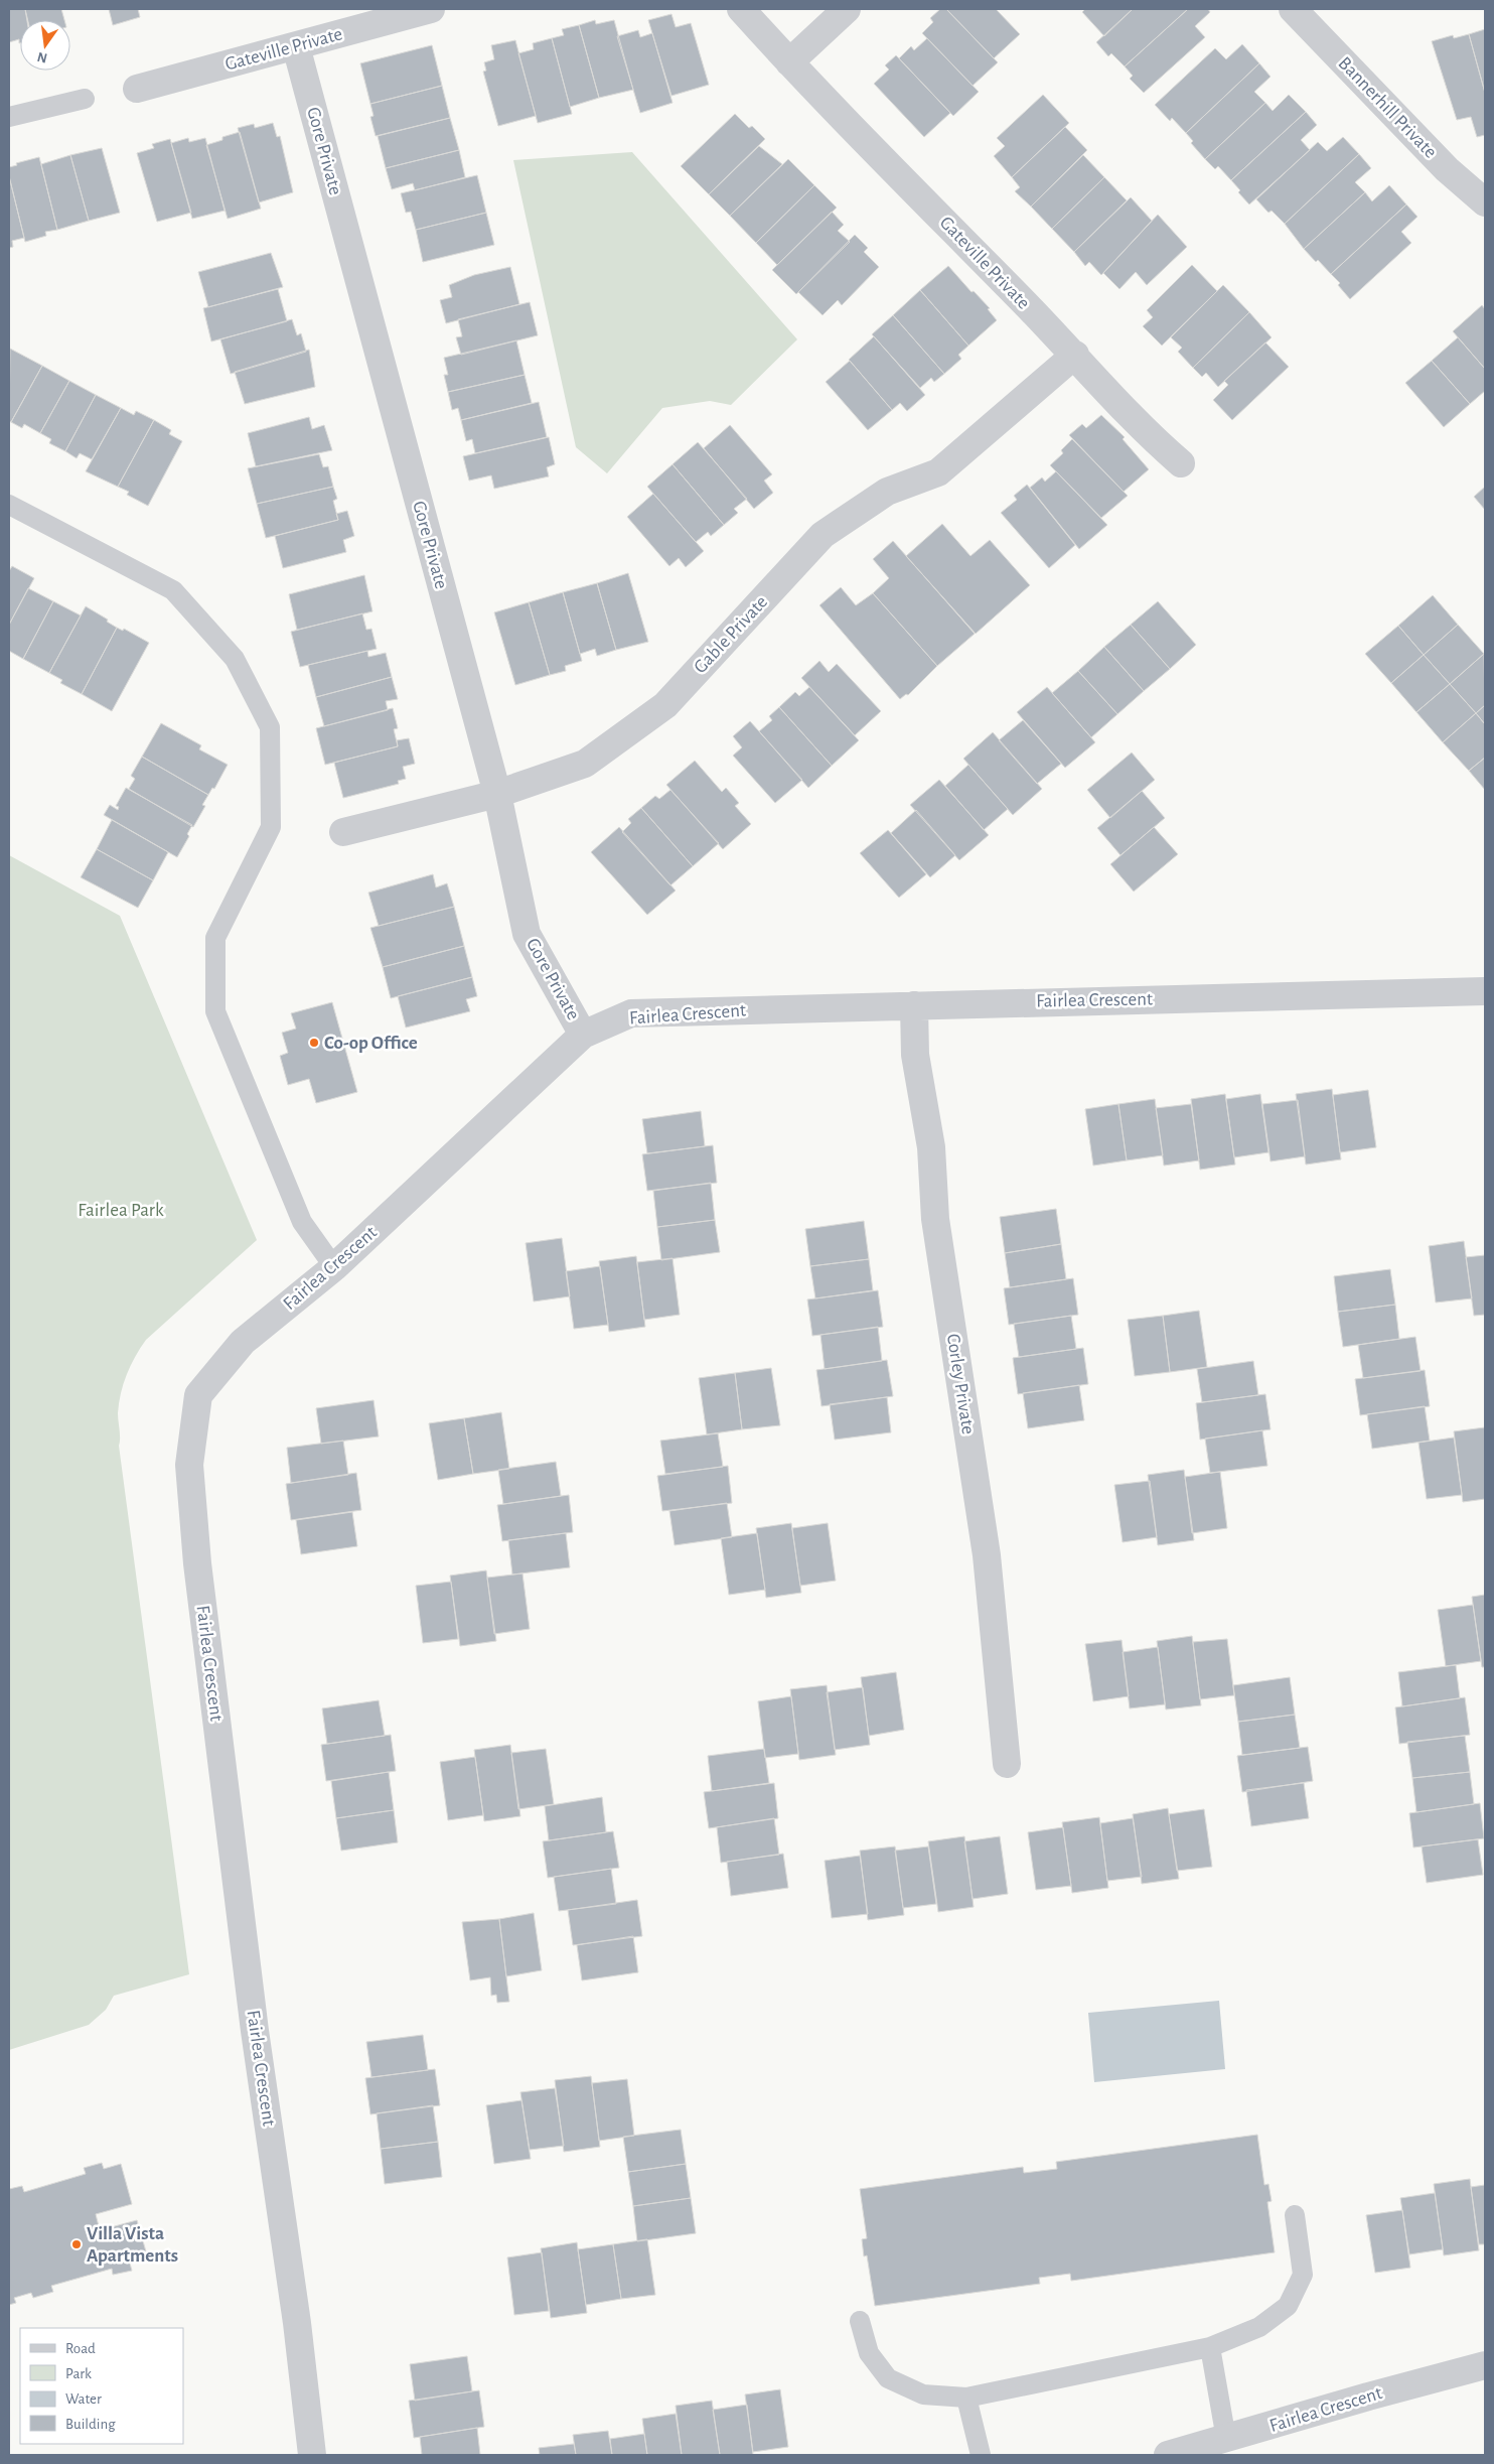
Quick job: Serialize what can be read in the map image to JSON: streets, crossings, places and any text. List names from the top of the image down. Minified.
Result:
{"streets":{"street":["Gateville Private","Bannerhill Private","Gore Private","Gable Private","Fairlea Crescent","Corley Private"]},"crossings":[["Gateville Private","Gore Private"],["Gateville Private","Gable Private"],["Gore Private","Gable Private"],["Gore Private","Fairlea Crescent"],["Fairlea Crescent","Corley Private"]],"parks":["Fairlea Park"],"places":["Co-op Office","Villa Vista Apartments"],"legend":["Road","Park","Water","Building"],"north":"bottom"}
